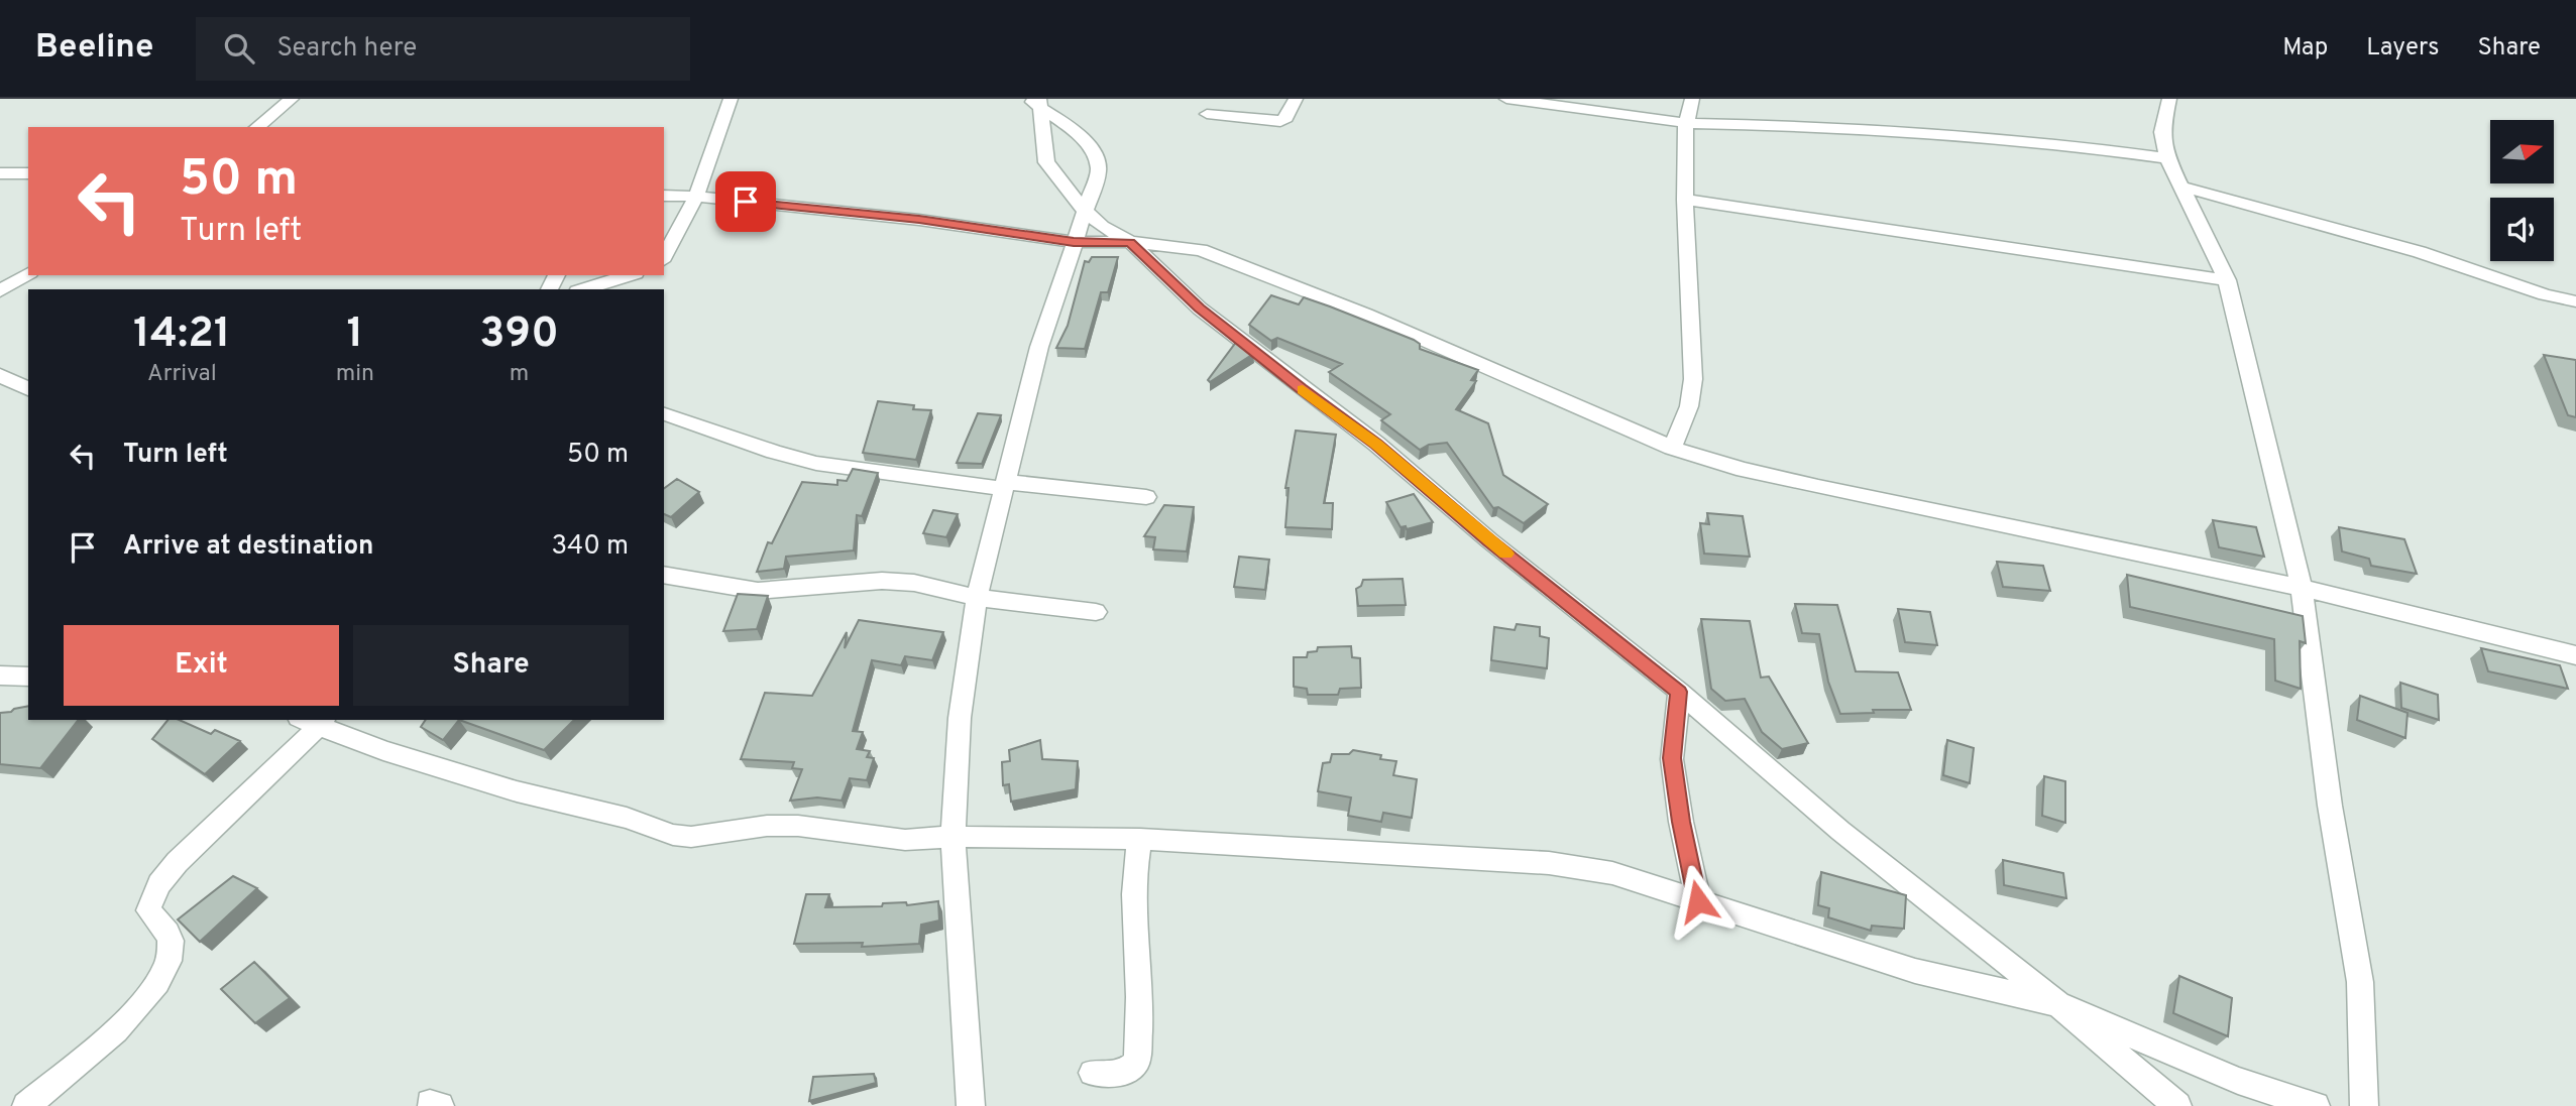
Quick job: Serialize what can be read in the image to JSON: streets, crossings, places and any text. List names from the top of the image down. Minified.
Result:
{"north":"right","page":{"header":"Beeline","search":"Search here","nav":["Map","Layers","Share"],"turn":["50 m","Turn left"],"eta":["14:21","Arrival","1","min","390","m"],"list":[{"name":"Turn left","value":"50 m"},{"name":"Arrive at destination","value":"340 m"}],"buttons":["Exit","Share"]}}
